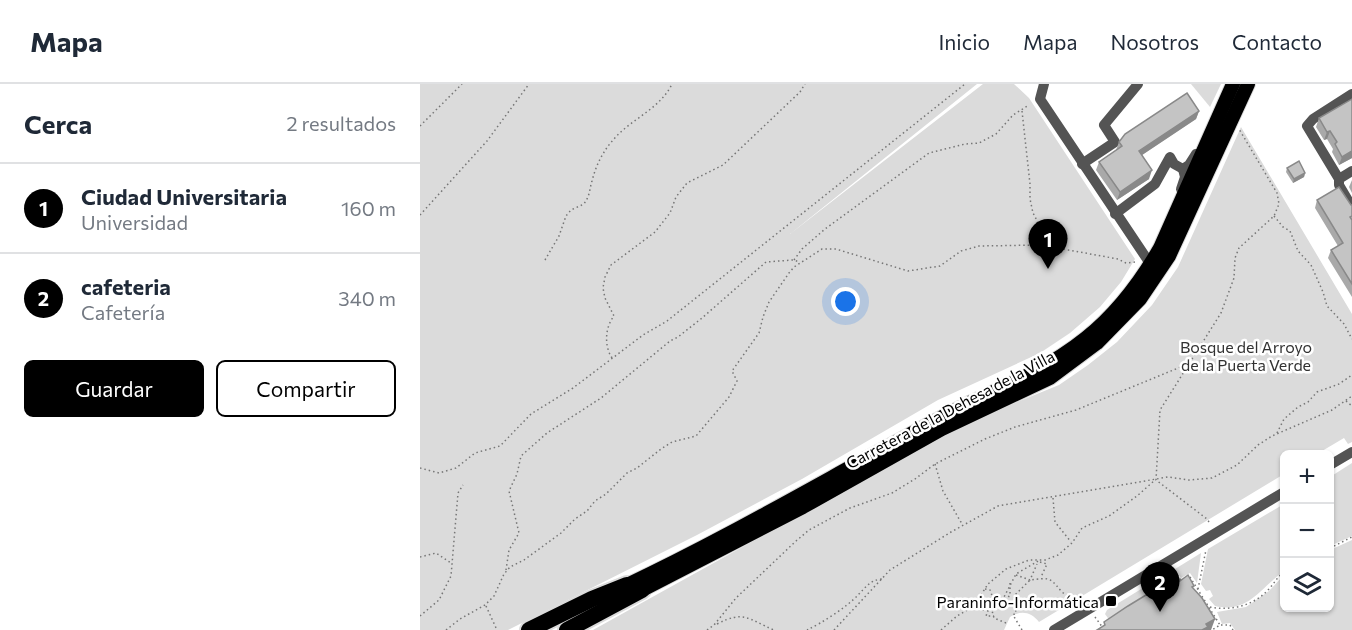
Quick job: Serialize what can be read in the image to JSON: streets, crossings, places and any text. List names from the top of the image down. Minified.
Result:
{"streets":{"main road":["Carretera de la Dehesa de la Villa"]},"parks":["Bosque del Arroyo de la Puerta Verde"],"places":{"transit":["Paraninfo-Informática"]},"page":{"header":"Mapa","nav":["Inicio","Mapa","Nosotros","Contacto"],"heading":["Cerca","2 resultados"],"list":[{"mark":"1","name":"Ciudad Universitaria","note":"Universidad","value":"160 m"},{"mark":"2","name":"cafeteria","note":"Cafetería","value":"340 m"}],"pins":["1","2"],"buttons":["Guardar","Compartir"],"map_buttons":["+","−"]}}
